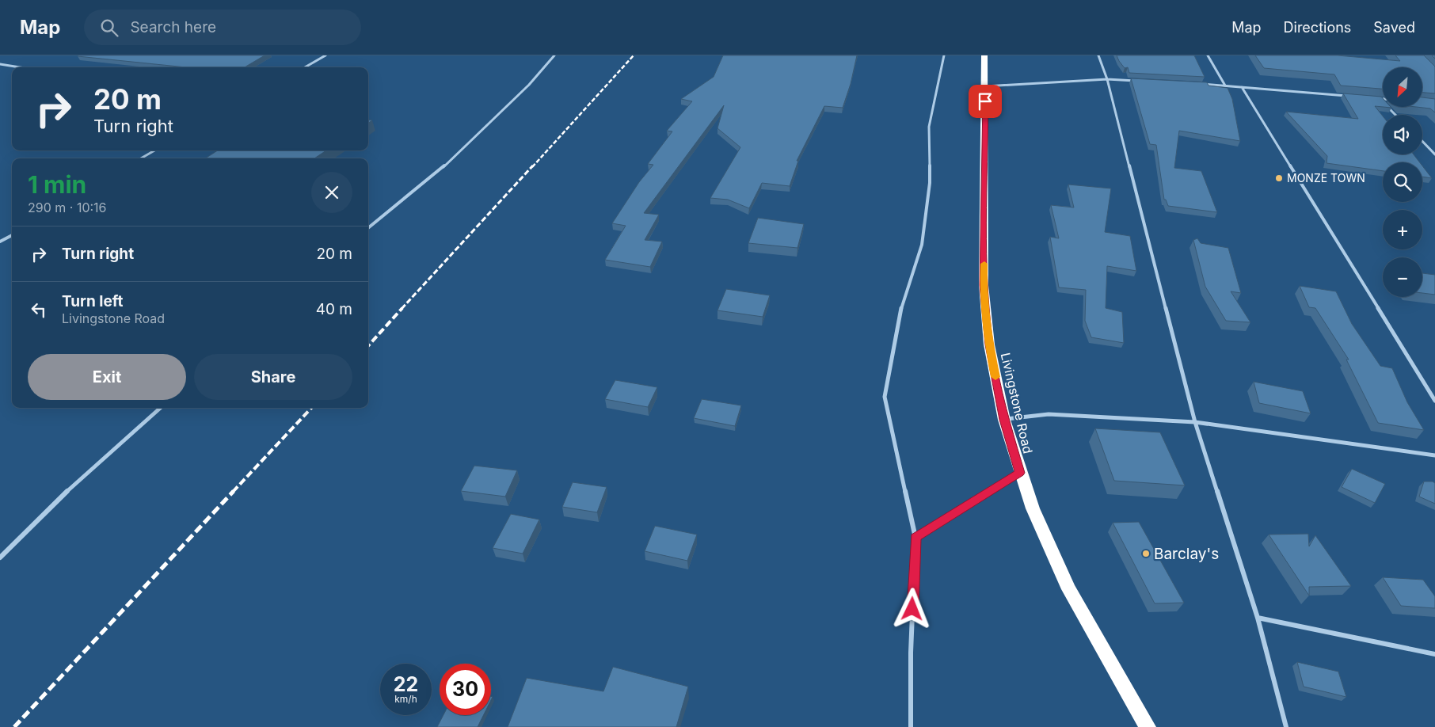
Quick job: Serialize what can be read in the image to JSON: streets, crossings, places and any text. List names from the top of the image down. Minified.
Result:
{"streets":{"highway":["Livingstone Road"]},"places":["MONZE TOWN","Barclay's"],"north":"bottom left","page":{"header":"Map","search":"Search here","nav":["Map","Directions","Saved"],"map_buttons":["+","−"],"turn":["20 m","Turn right"],"heading":["1 min","290 m · 10:16"],"list":[{"name":"Turn right","value":"20 m"},{"name":"Turn left","note":"Livingstone Road","value":"40 m"}],"buttons":["Exit","Share"],"speed":"22 km/h","limit":"30"}}
